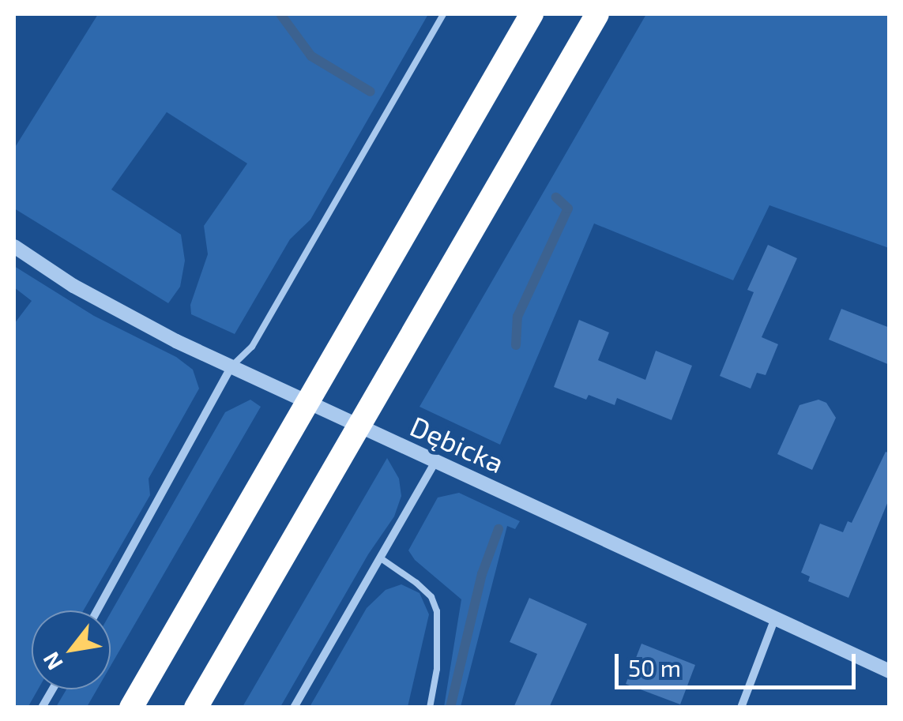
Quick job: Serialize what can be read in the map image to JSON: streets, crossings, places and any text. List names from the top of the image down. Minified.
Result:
{"streets":{"street":["Dębicka"]},"scale_bar":"50 m","north":"bottom left"}
